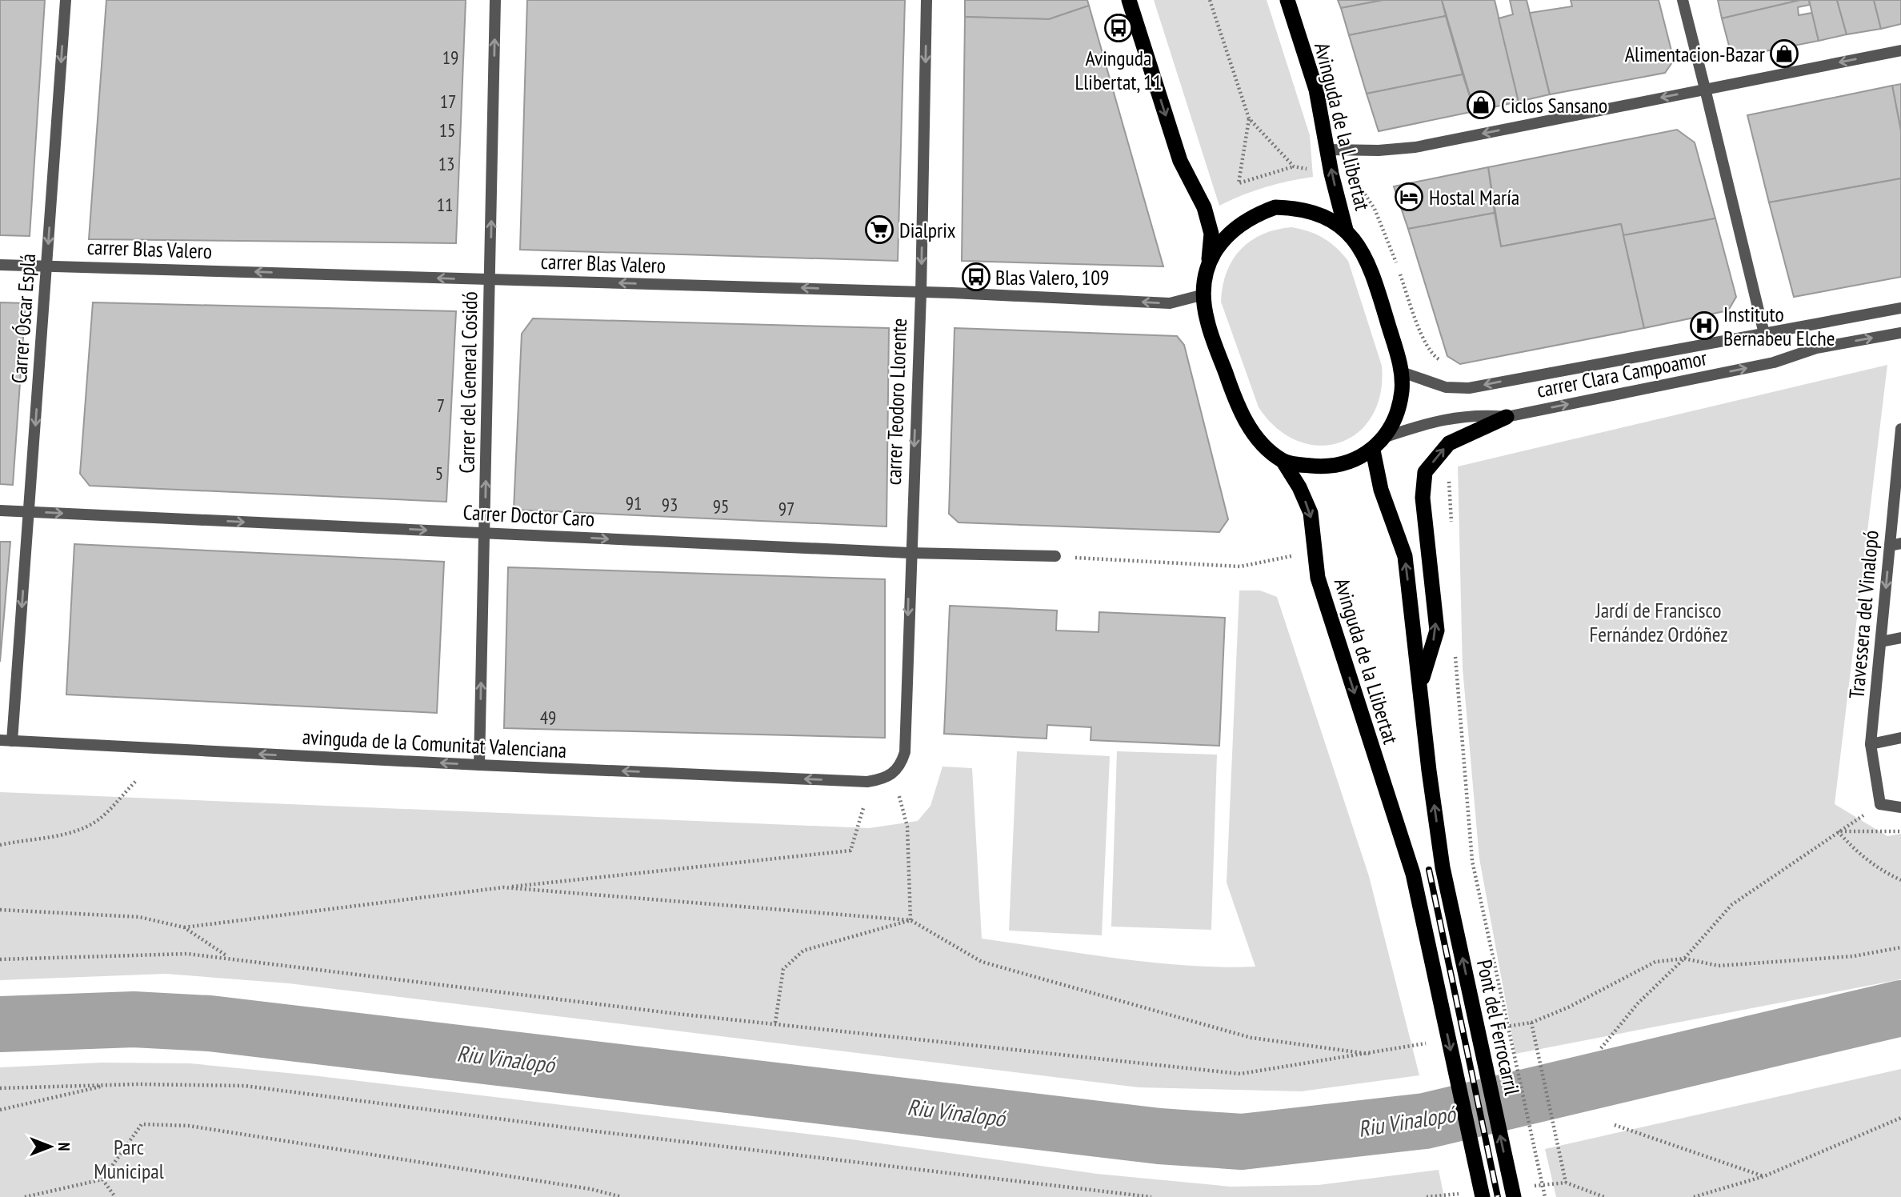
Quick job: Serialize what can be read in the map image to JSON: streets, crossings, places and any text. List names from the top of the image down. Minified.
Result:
{"streets":{"highway":["Avinguda de la Llibertat","Pont del Ferrocarril"],"street":["carrer Blas Valero","Carrer Óscar Esplá","carrer Clara Campoamor","Carrer del General Cosidó","carrer Teodoro Llorente","Carrer Doctor Caro","Travessera del Vinalopó","avinguda de la Comunitat Valenciana"]},"crossings":[["Avinguda de la Llibertat","carrer Blas Valero"],["Avinguda de la Llibertat","carrer Clara Campoamor"],["Avinguda de la Llibertat","Pont del Ferrocarril"],["carrer Blas Valero","Carrer Óscar Esplá"],["carrer Blas Valero","Carrer del General Cosidó"],["carrer Blas Valero","carrer Teodoro Llorente"],["Carrer Óscar Esplá","Carrer Doctor Caro"],["Carrer Óscar Esplá","avinguda de la Comunitat Valenciana"],["Carrer del General Cosidó","Carrer Doctor Caro"],["Carrer del General Cosidó","avinguda de la Comunitat Valenciana"],["carrer Teodoro Llorente","Carrer Doctor Caro"],["carrer Teodoro Llorente","avinguda de la Comunitat Valenciana"]],"one_way":["carrer Blas Valero","Carrer Óscar Esplá","Carrer del General Cosidó","carrer Teodoro Llorente","Carrer Doctor Caro","avinguda de la Comunitat Valenciana","Pont del Ferrocarril"],"water":["Riu Vinalopó"],"parks":["Jardí de Francisco Fernández Ordóñez","Parc Municipal"],"places":{"bus stop":["Avinguda Llibertat, 11","Blas Valero, 109"],"shop":["Alimentacion-Bazar","Ciclos Sansano"],"hotel":["Hostal María"],"supermarket":["Dialprix"],"hospital":["Instituto Bernabeu Elche"]},"house_numbers":["19","17","15","13","11","7","5","91","93","95","97","49"],"north":"right"}
